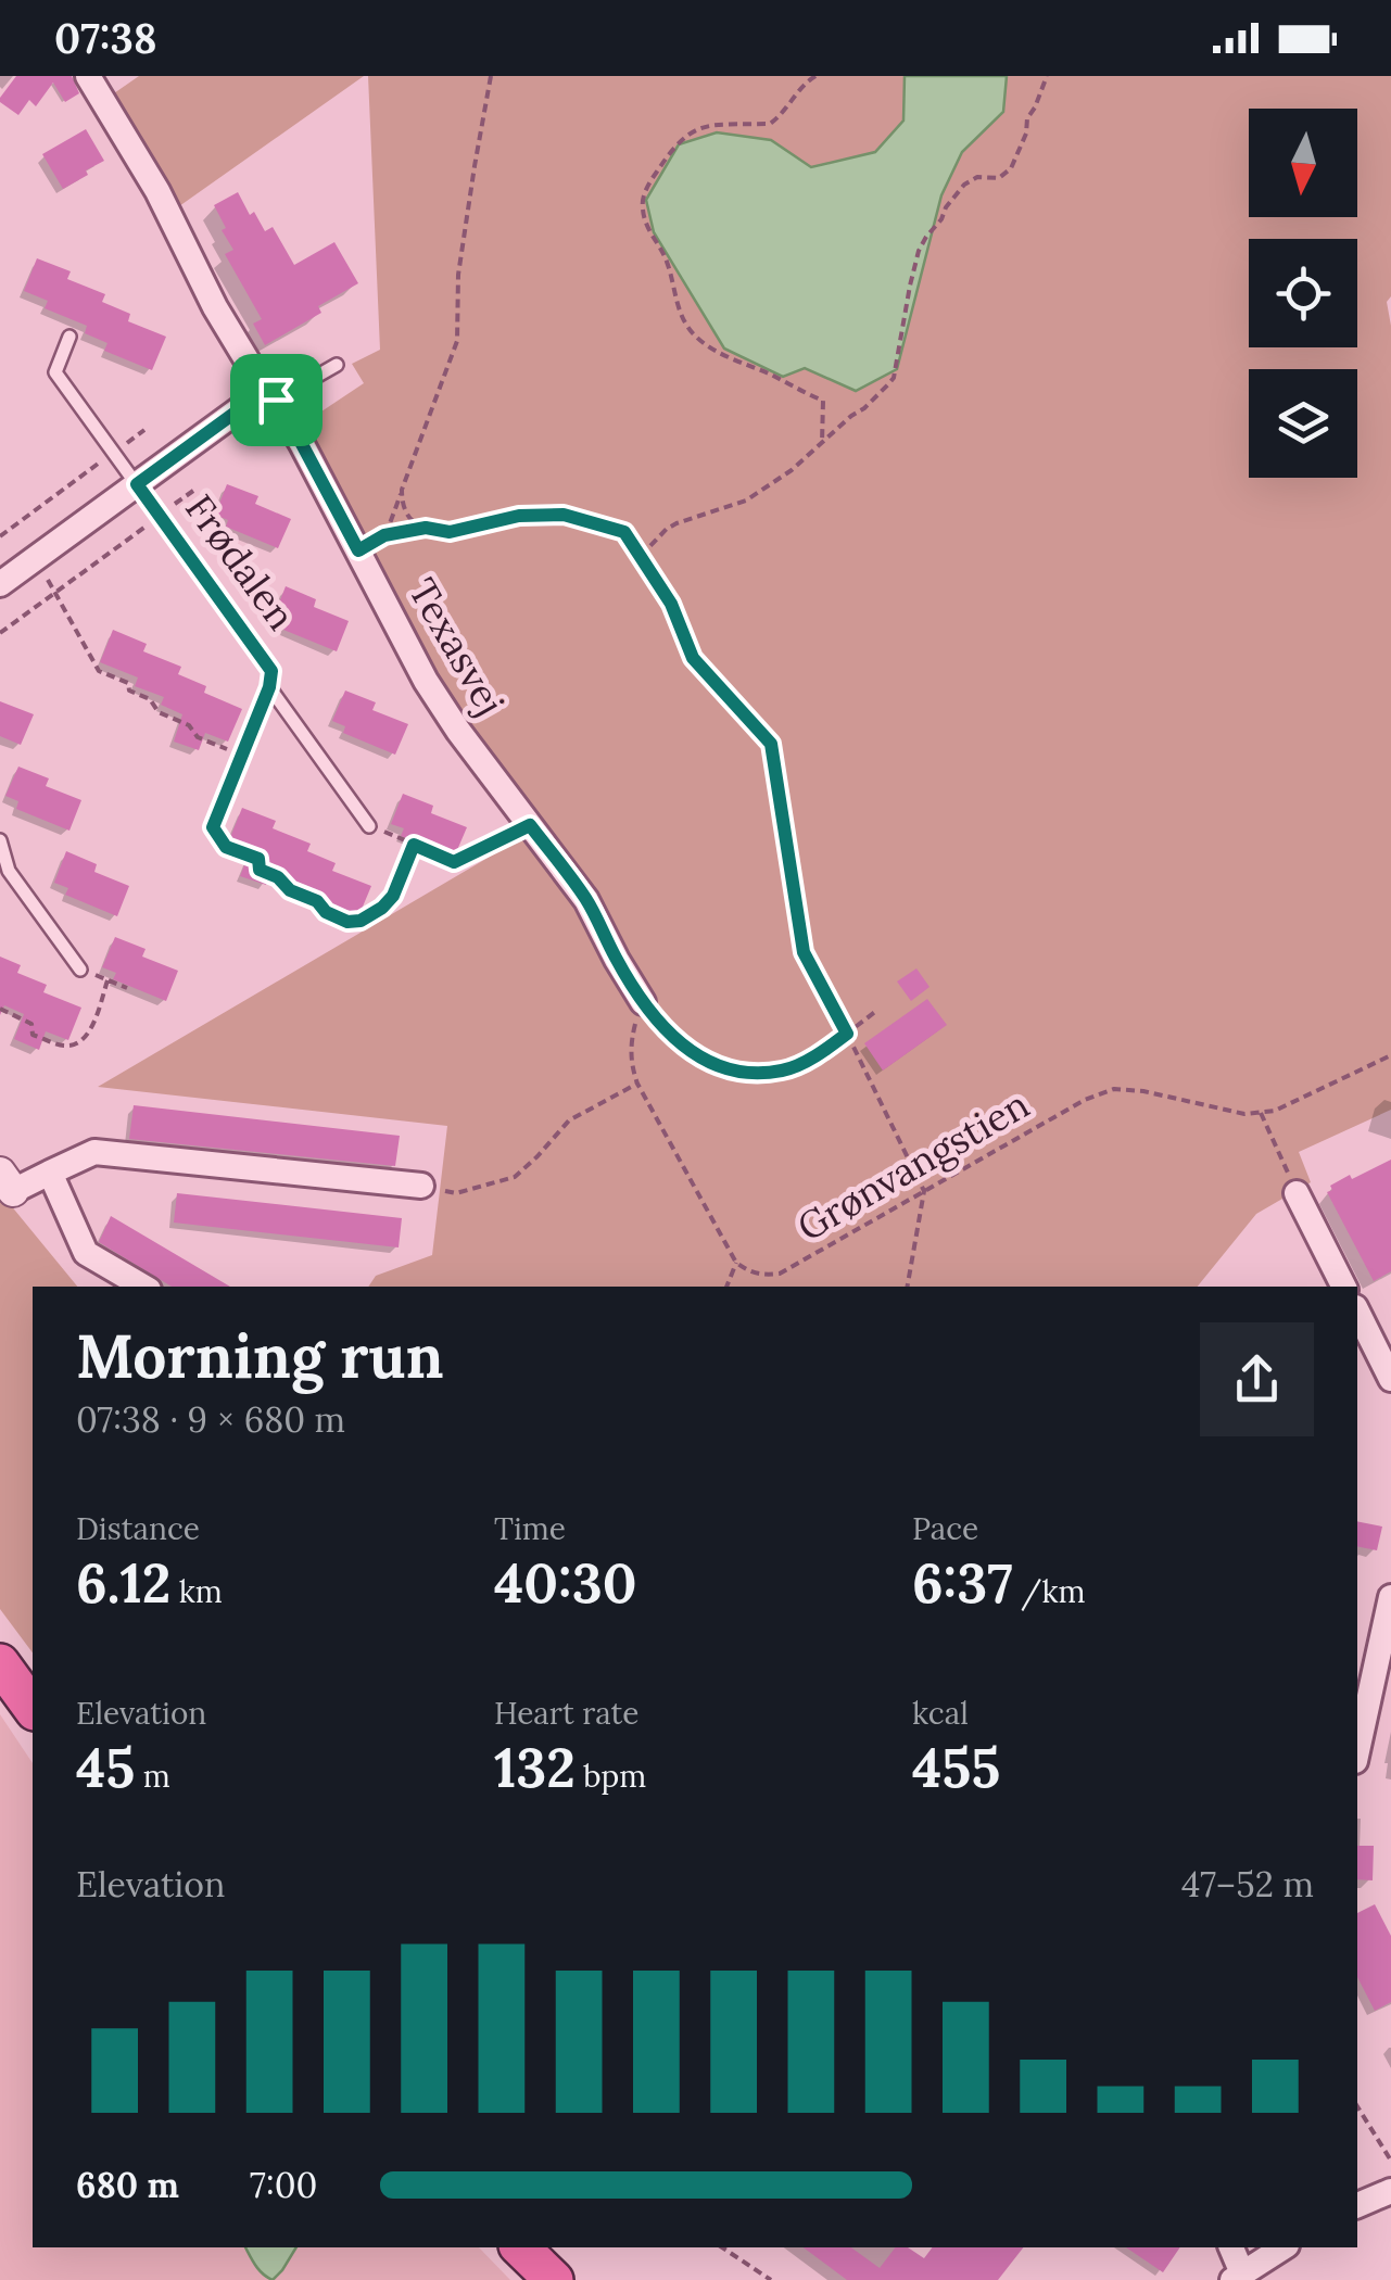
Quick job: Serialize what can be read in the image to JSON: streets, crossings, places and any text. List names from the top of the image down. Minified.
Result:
{"streets":{"street":["Frødalen","Texasvej"],"path":["Grønvangstien"]},"crossings":[["Frødalen","Texasvej"]],"north":"bottom","page":{"status":"07:38","heading":["Morning run","07:38 · 9 × 680 m"],"stats":[["Distance","6.12 km"],["Time","40:30"],["Pace","6:37 /km"],["Elevation","45 m"],["Heart rate","132 bpm"],["kcal","455"]],"chart":["Elevation","47–52 m"],"list":[{"name":"680 m","note":"7:00"}]}}
